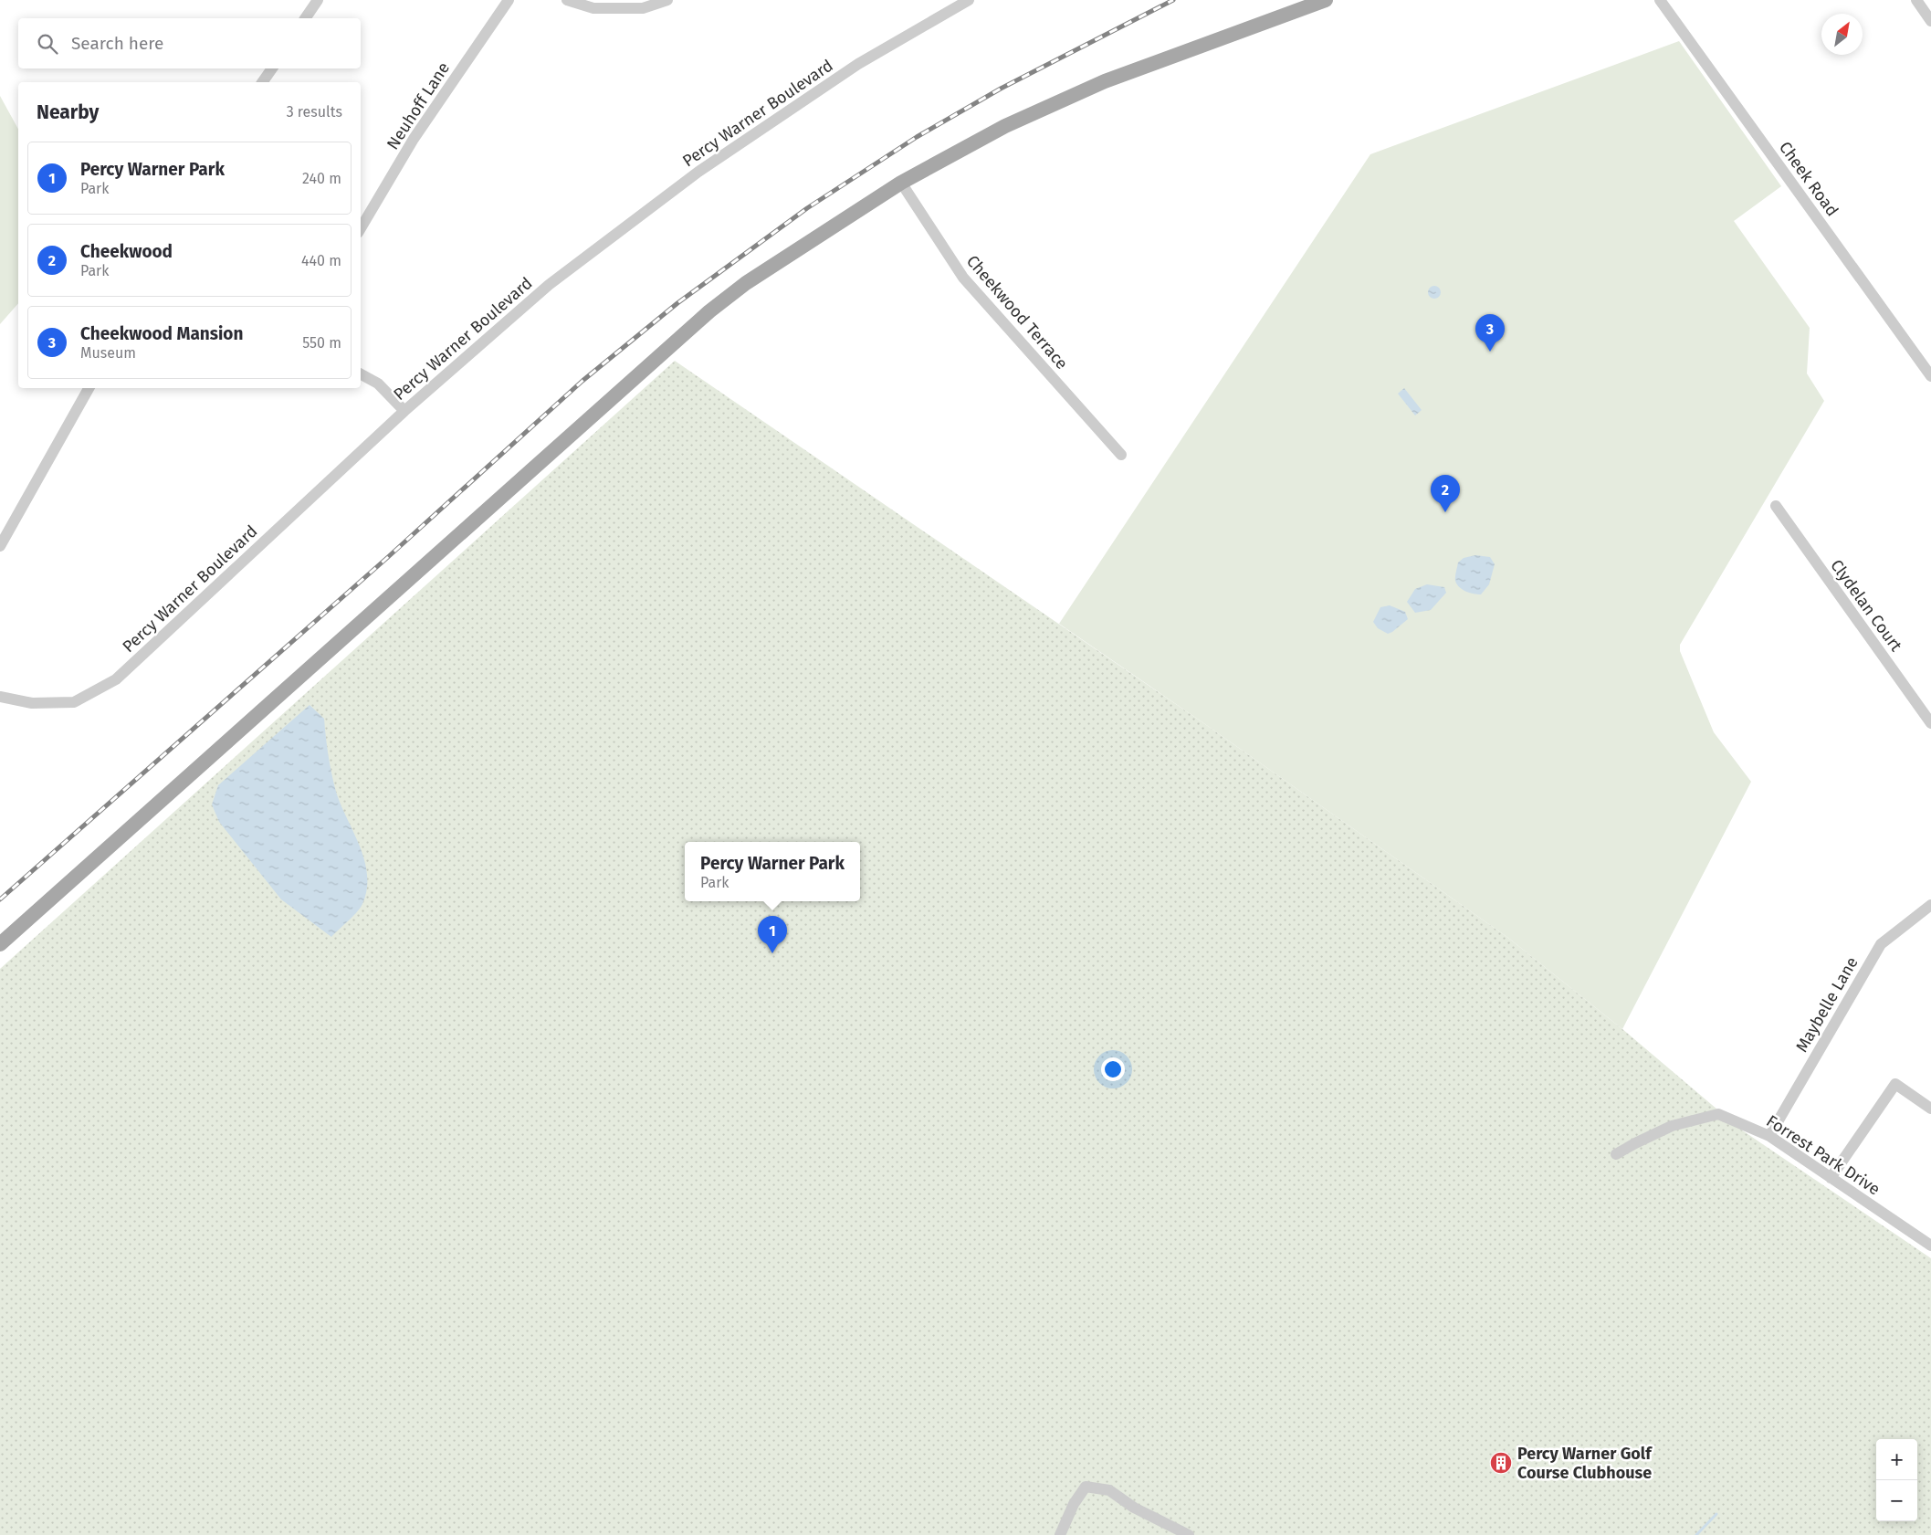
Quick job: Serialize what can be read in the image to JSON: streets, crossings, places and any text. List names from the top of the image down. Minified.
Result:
{"streets":{"street":["Neuhoff Lane","Percy Warner Boulevard","Cheek Road","Cheekwood Terrace","Clydelan Court","Maybelle Lane","Forrest Park Drive"]},"crossings":[["Maybelle Lane","Forrest Park Drive"]],"places":{"building":["Percy Warner Golf Course Clubhouse"]},"north":"top right","page":{"search":"Search here","heading":["Nearby","3 results"],"list":[{"mark":"1","name":"Percy Warner Park","note":"Park","value":"240 m"},{"mark":"2","name":"Cheekwood","note":"Park","value":"440 m"},{"mark":"3","name":"Cheekwood Mansion","note":"Museum","value":"550 m"}],"pins":["3","2","1"],"popup":["Percy Warner Park","Park"],"map_buttons":["+","−"]}}
